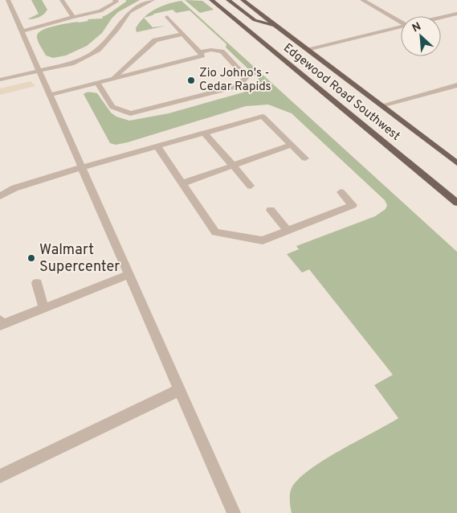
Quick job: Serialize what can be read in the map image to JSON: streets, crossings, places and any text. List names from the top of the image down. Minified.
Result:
{"streets":{"main road":["Edgewood Road Southwest"]},"places":["Zio Johno's - Cedar Rapids","Walmart Supercenter"],"north":"top left"}
